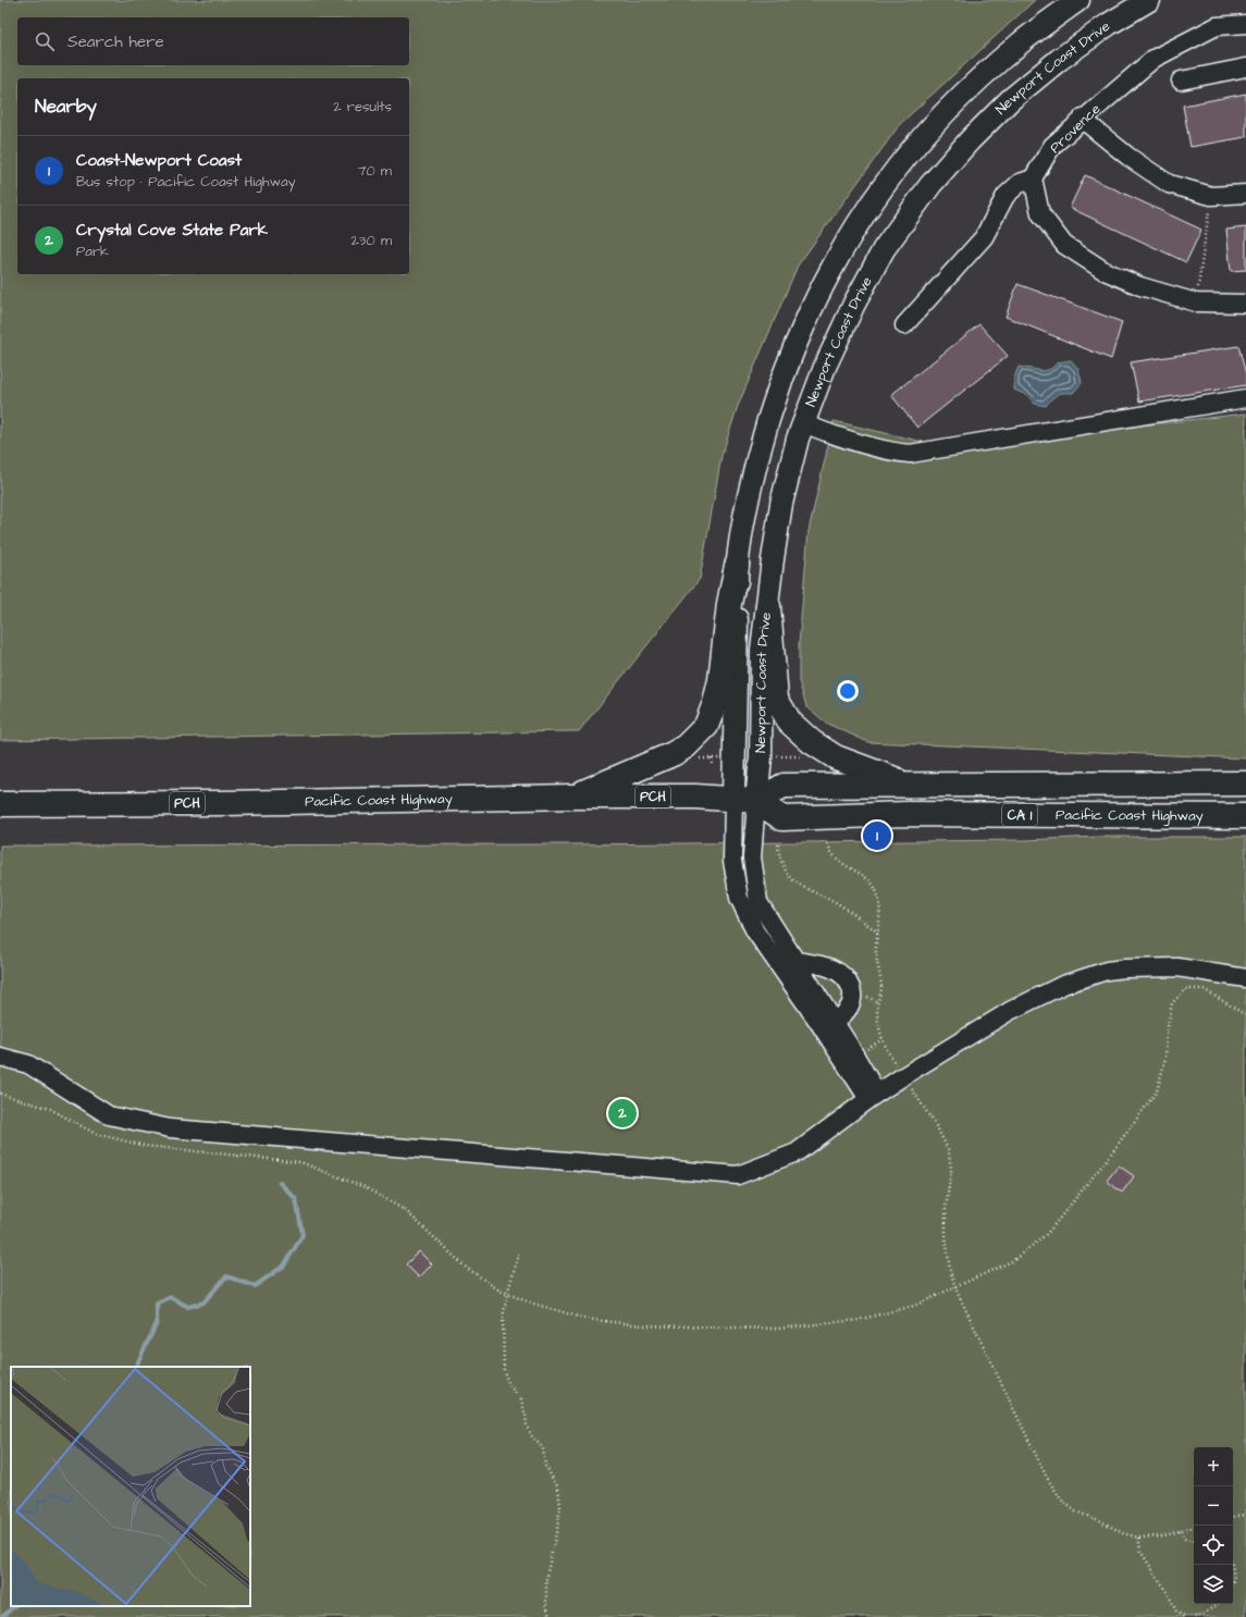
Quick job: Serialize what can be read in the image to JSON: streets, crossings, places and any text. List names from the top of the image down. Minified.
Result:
{"streets":{"highway":["PCH","Pacific Coast Highway","CA 1"],"main road":["Newport Coast Drive"],"street":["Provence"]},"crossings":[["Newport Coast Drive","Pacific Coast Highway"],["Newport Coast Drive","CA 1"],["Pacific Coast Highway","CA 1"]],"page":{"search":"Search here","heading":["Nearby","2 results"],"list":[{"mark":"1","name":"Coast-Newport Coast","note":"Bus stop · Pacific Coast Highway","value":"70 m"},{"mark":"2","name":"Crystal Cove State Park","note":"Park","value":"230 m"}],"pins":["1","2"],"map_buttons":["+","−"]}}
